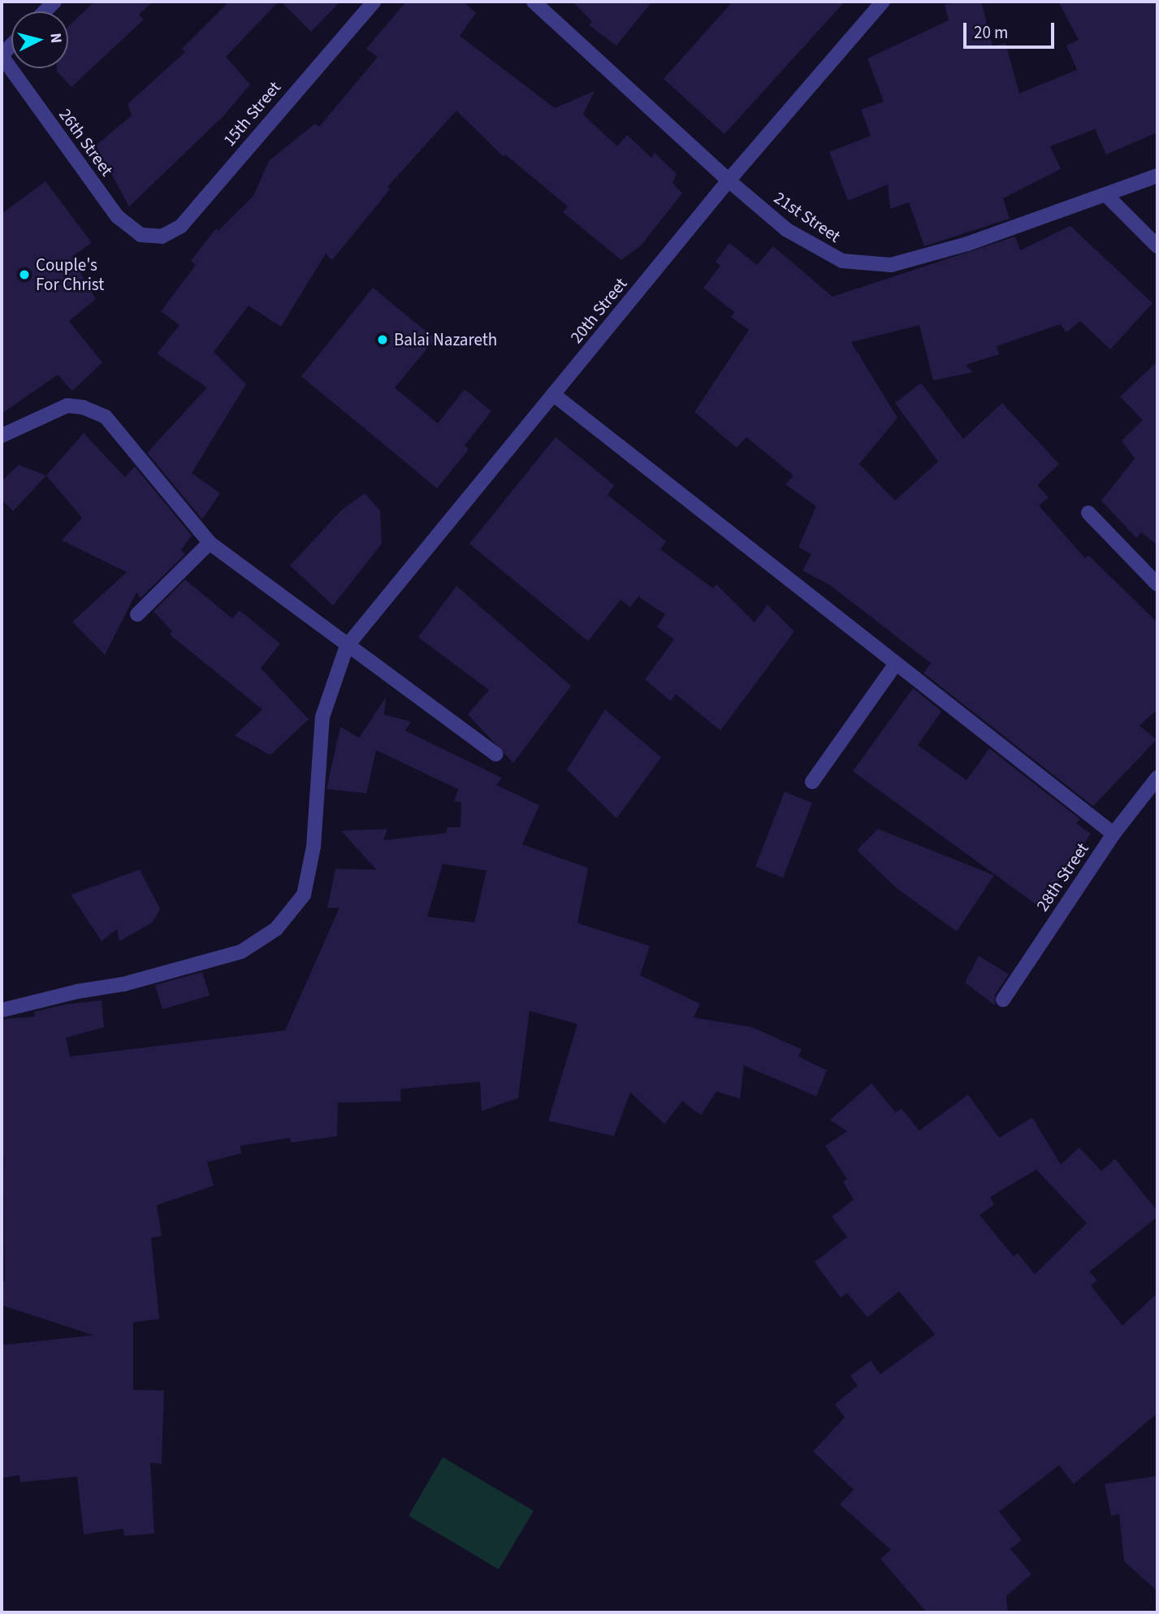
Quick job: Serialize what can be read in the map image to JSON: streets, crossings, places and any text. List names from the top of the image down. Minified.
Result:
{"streets":{"street":["15th Street","26th Street","21st Street","20th Street","28th Street"]},"crossings":[["15th Street","26th Street"],["21st Street","20th Street"]],"places":["Couple's For Christ","Balai Nazareth"],"scale_bar":"20 m","north":"right"}
